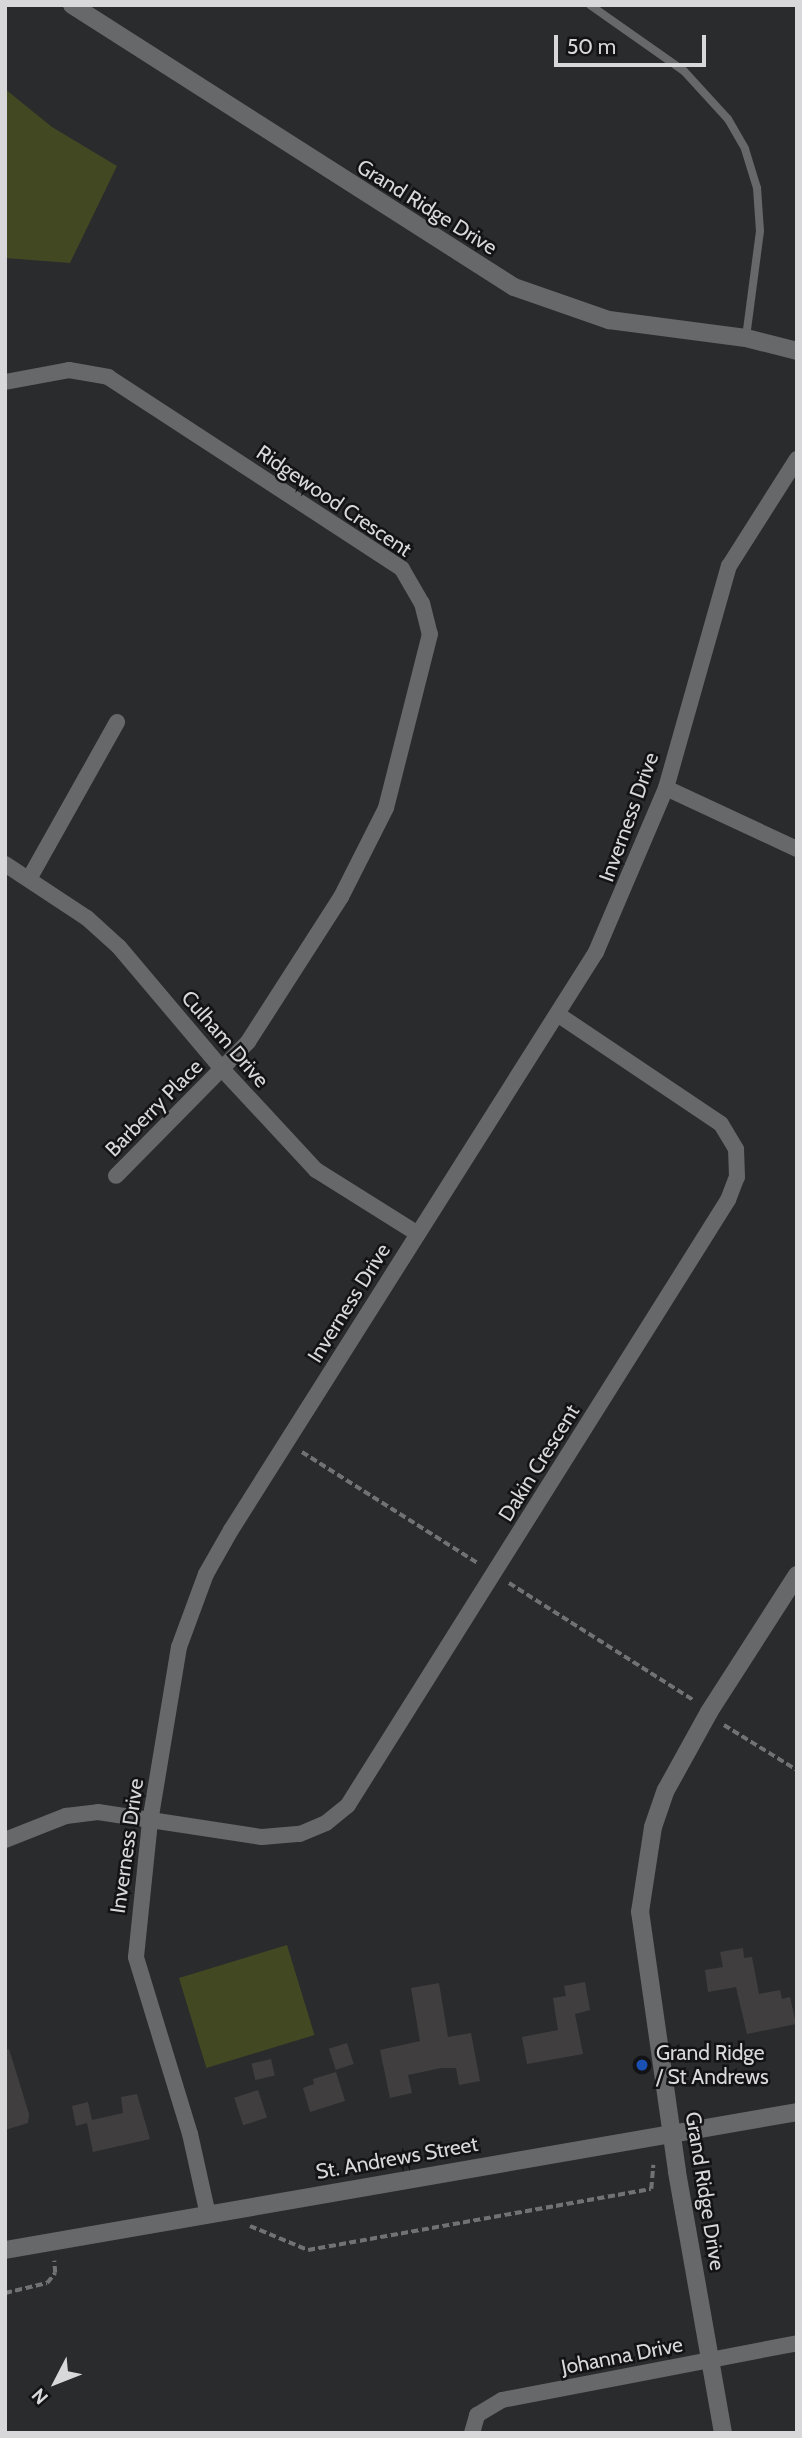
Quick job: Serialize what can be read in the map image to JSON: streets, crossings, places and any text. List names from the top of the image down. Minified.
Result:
{"streets":{"street":["Grand Ridge Drive","Ridgewood Crescent","Inverness Drive","Culham Drive","Barberry Place","Dakin Crescent","St. Andrews Street","Johanna Drive"]},"crossings":[["Grand Ridge Drive","St. Andrews Street"],["Grand Ridge Drive","Johanna Drive"],["Ridgewood Crescent","Culham Drive"],["Ridgewood Crescent","Barberry Place"],["Inverness Drive","Culham Drive"],["Inverness Drive","Dakin Crescent"],["Inverness Drive","St. Andrews Street"],["Culham Drive","Barberry Place"]],"places":["Grand Ridge / St Andrews"],"scale_bar":"50 m","north":"bottom left"}
